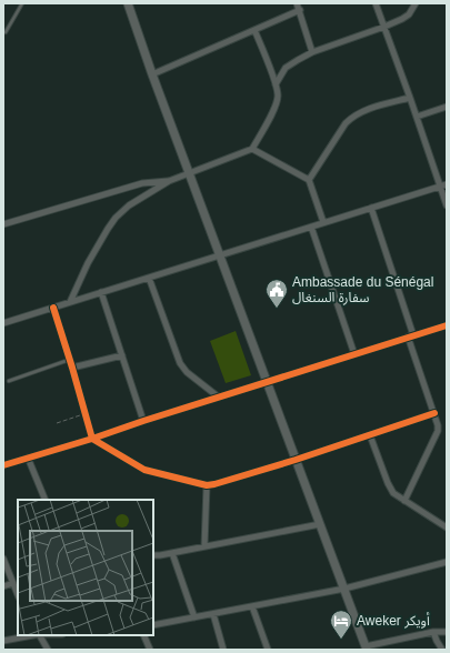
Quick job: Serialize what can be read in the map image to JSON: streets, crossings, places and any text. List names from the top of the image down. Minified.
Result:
{"places":{"public building":["Ambassade du Sénégal سفارة السنغال"],"hotel":["Aweker أويكر"]}}
